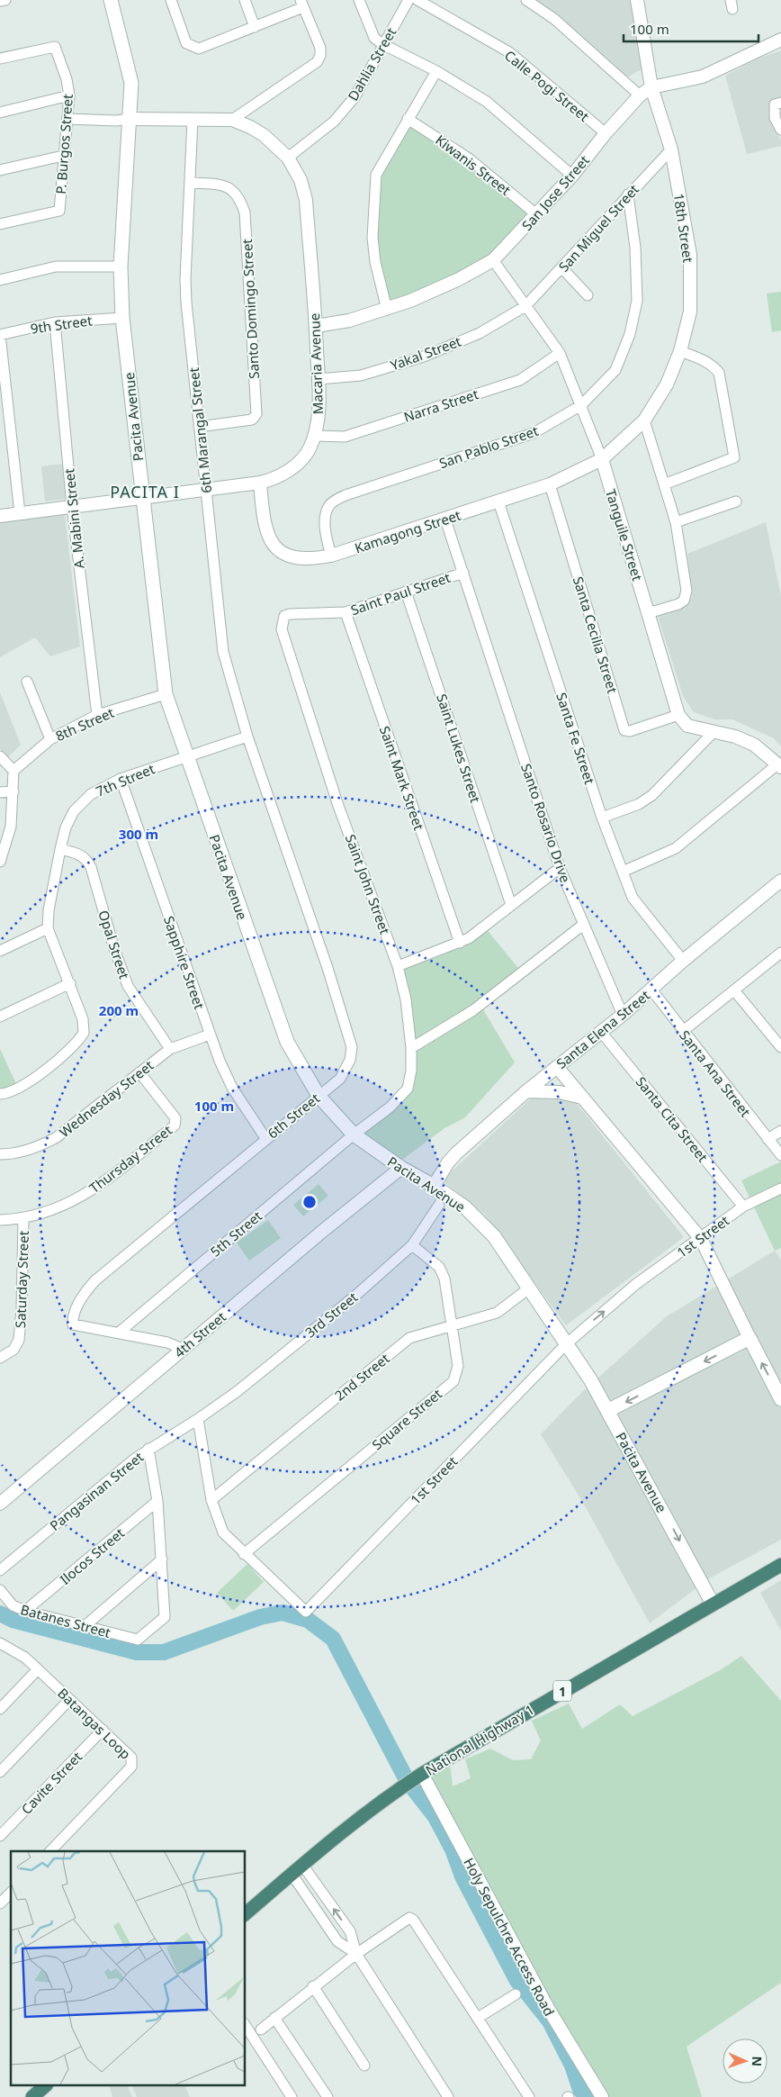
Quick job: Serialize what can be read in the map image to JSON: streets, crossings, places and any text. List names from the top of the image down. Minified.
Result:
{"streets":{"highway":["1","National Highway 1"],"main road":["Pacita Avenue"],"street":["Dahlia Street","Calle Pogi Street","P. Burgos Street","Kiwanis Street","San Jose Street","San Miguel Street","18th Street","Santo Domingo Street","9th Street","Yakal Street","Macaria Avenue","Narra Street","6th Marangal Street","San Pablo Street","A. Mabini Street","Kamagong Street","Tanguile Street","Saint Paul Street","Santa Cecilia Street","8th Street","Santa Fe Street","Saint Lukes Street","Saint Mark Street","7th Street","Santo Rosario Drive","Saint John Street","Opal Street","Sapphire Street","Santa Elena Street","Santa Ana Street","Wednesday Street","6th Street","Santa Cita Street","Thursday Street","5th Street","1st Street","Saturday Street","3rd Street","4th Street","2nd Street","Square Street","Pangasinan Street","Ilocos Street","Batanes Street","Batangas Loop","Cavite Street","Holy Sepulchre Access Road"]},"crossings":[["Dahlia Street","Macaria Avenue"],["Calle Pogi Street","San Jose Street"],["Kiwanis Street","San Jose Street"],["San Jose Street","18th Street"],["San Jose Street","Macaria Avenue"],["San Jose Street","Tanguile Street"],["San Miguel Street","18th Street"],["San Miguel Street","Yakal Street"],["San Miguel Street","San Pablo Street"],["San Miguel Street","Tanguile Street"],["18th Street","Kamagong Street"],["18th Street","Tanguile Street"],["Santo Domingo Street","6th Marangal Street"],["9th Street","Pacita Avenue"],["9th Street","A. Mabini Street"],["Yakal Street","Macaria Avenue"],["Yakal Street","Tanguile Street"],["Macaria Avenue","Narra Street"],["Macaria Avenue","Pacita Avenue"],["Macaria Avenue","6th Marangal Street"],["Macaria Avenue","A. Mabini Street"],["Macaria Avenue","Kamagong Street"],["Narra Street","Tanguile Street"],["Pacita Avenue","8th Street"],["Pacita Avenue","7th Street"],["Pacita Avenue","Saint John Street"],["Pacita Avenue","Santa Elena Street"],["Pacita Avenue","6th Street"],["Pacita Avenue","5th Street"],["Pacita Avenue","1st Street"],["Pacita Avenue","3rd Street"],["Pacita Avenue","4th Street"],["Pacita Avenue","2nd Street"],["Pacita Avenue","National Highway 1"],["6th Marangal Street","7th Street"],["6th Marangal Street","6th Street"],["San Pablo Street","Kamagong Street"],["San Pablo Street","Tanguile Street"],["A. Mabini Street","8th Street"],["Kamagong Street","Tanguile Street"],["Kamagong Street","Santa Cecilia Street"],["Kamagong Street","Santa Fe Street"],["Kamagong Street","Santo Rosario Drive"],["Tanguile Street","Santa Cecilia Street"],["Saint Paul Street","Saint Lukes Street"],["Saint Paul Street","Saint Mark Street"],["Saint Paul Street","Santo Rosario Drive"],["Saint Paul Street","Saint John Street"],["Santa Fe Street","Santa Elena Street"],["7th Street","Opal Street"],["7th Street","Sapphire Street"],["7th Street","6th Street"],["Santo Rosario Drive","Santa Elena Street"],["Saint John Street","5th Street"],["Opal Street","Wednesday Street"],["Sapphire Street","Wednesday Street"],["Sapphire Street","6th Street"],["Santa Elena Street","Santa Ana Street"],["Santa Elena Street","Santa Cita Street"],["Wednesday Street","Thursday Street"],["6th Street","5th Street"],["6th Street","4th Street"],["Santa Cita Street","1st Street"],["Thursday Street","Saturday Street"],["1st Street","3rd Street"],["1st Street","2nd Street"],["1st Street","Square Street"],["1st Street","Pangasinan Street"],["3rd Street","Square Street"],["3rd Street","Pangasinan Street"],["2nd Street","Square Street"],["Ilocos Street","Batanes Street"],["Batangas Loop","Cavite Street"],["National Highway 1","Holy Sepulchre Access Road"]],"districts":["PACITA I"],"scale_bar":"100 m","north":"right","rings":["300 m","200 m","100 m"]}
